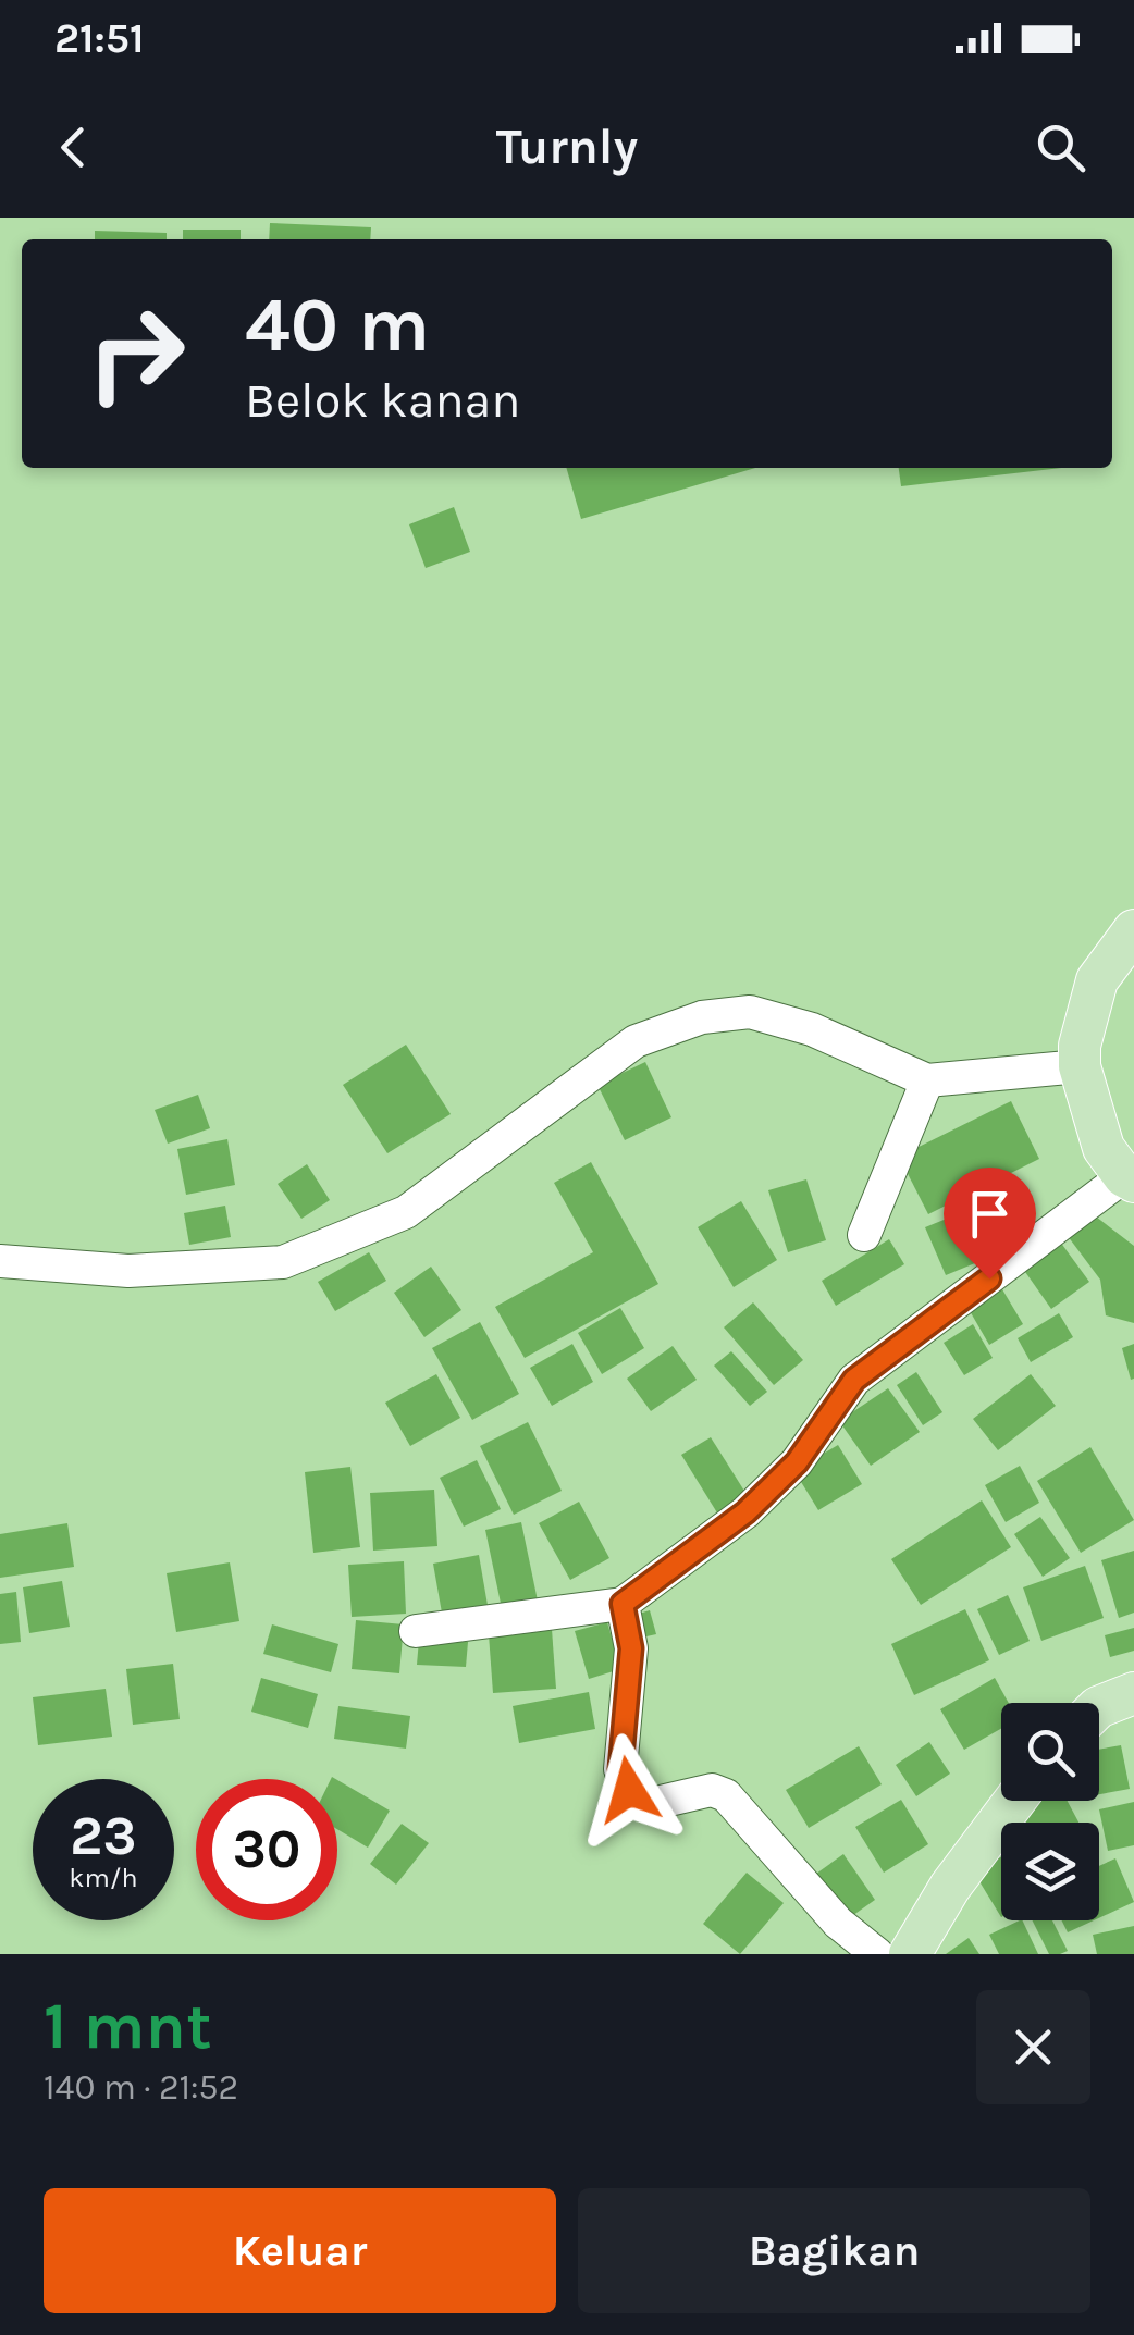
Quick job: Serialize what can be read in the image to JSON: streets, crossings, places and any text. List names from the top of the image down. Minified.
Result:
{"page":{"status":"21:51","header":"Turnly","turn":["40 m","Belok kanan"],"speed":"23 km/h","limit":"30","heading":["1 mnt","140 m · 21:52"],"buttons":["Keluar","Bagikan"]}}
